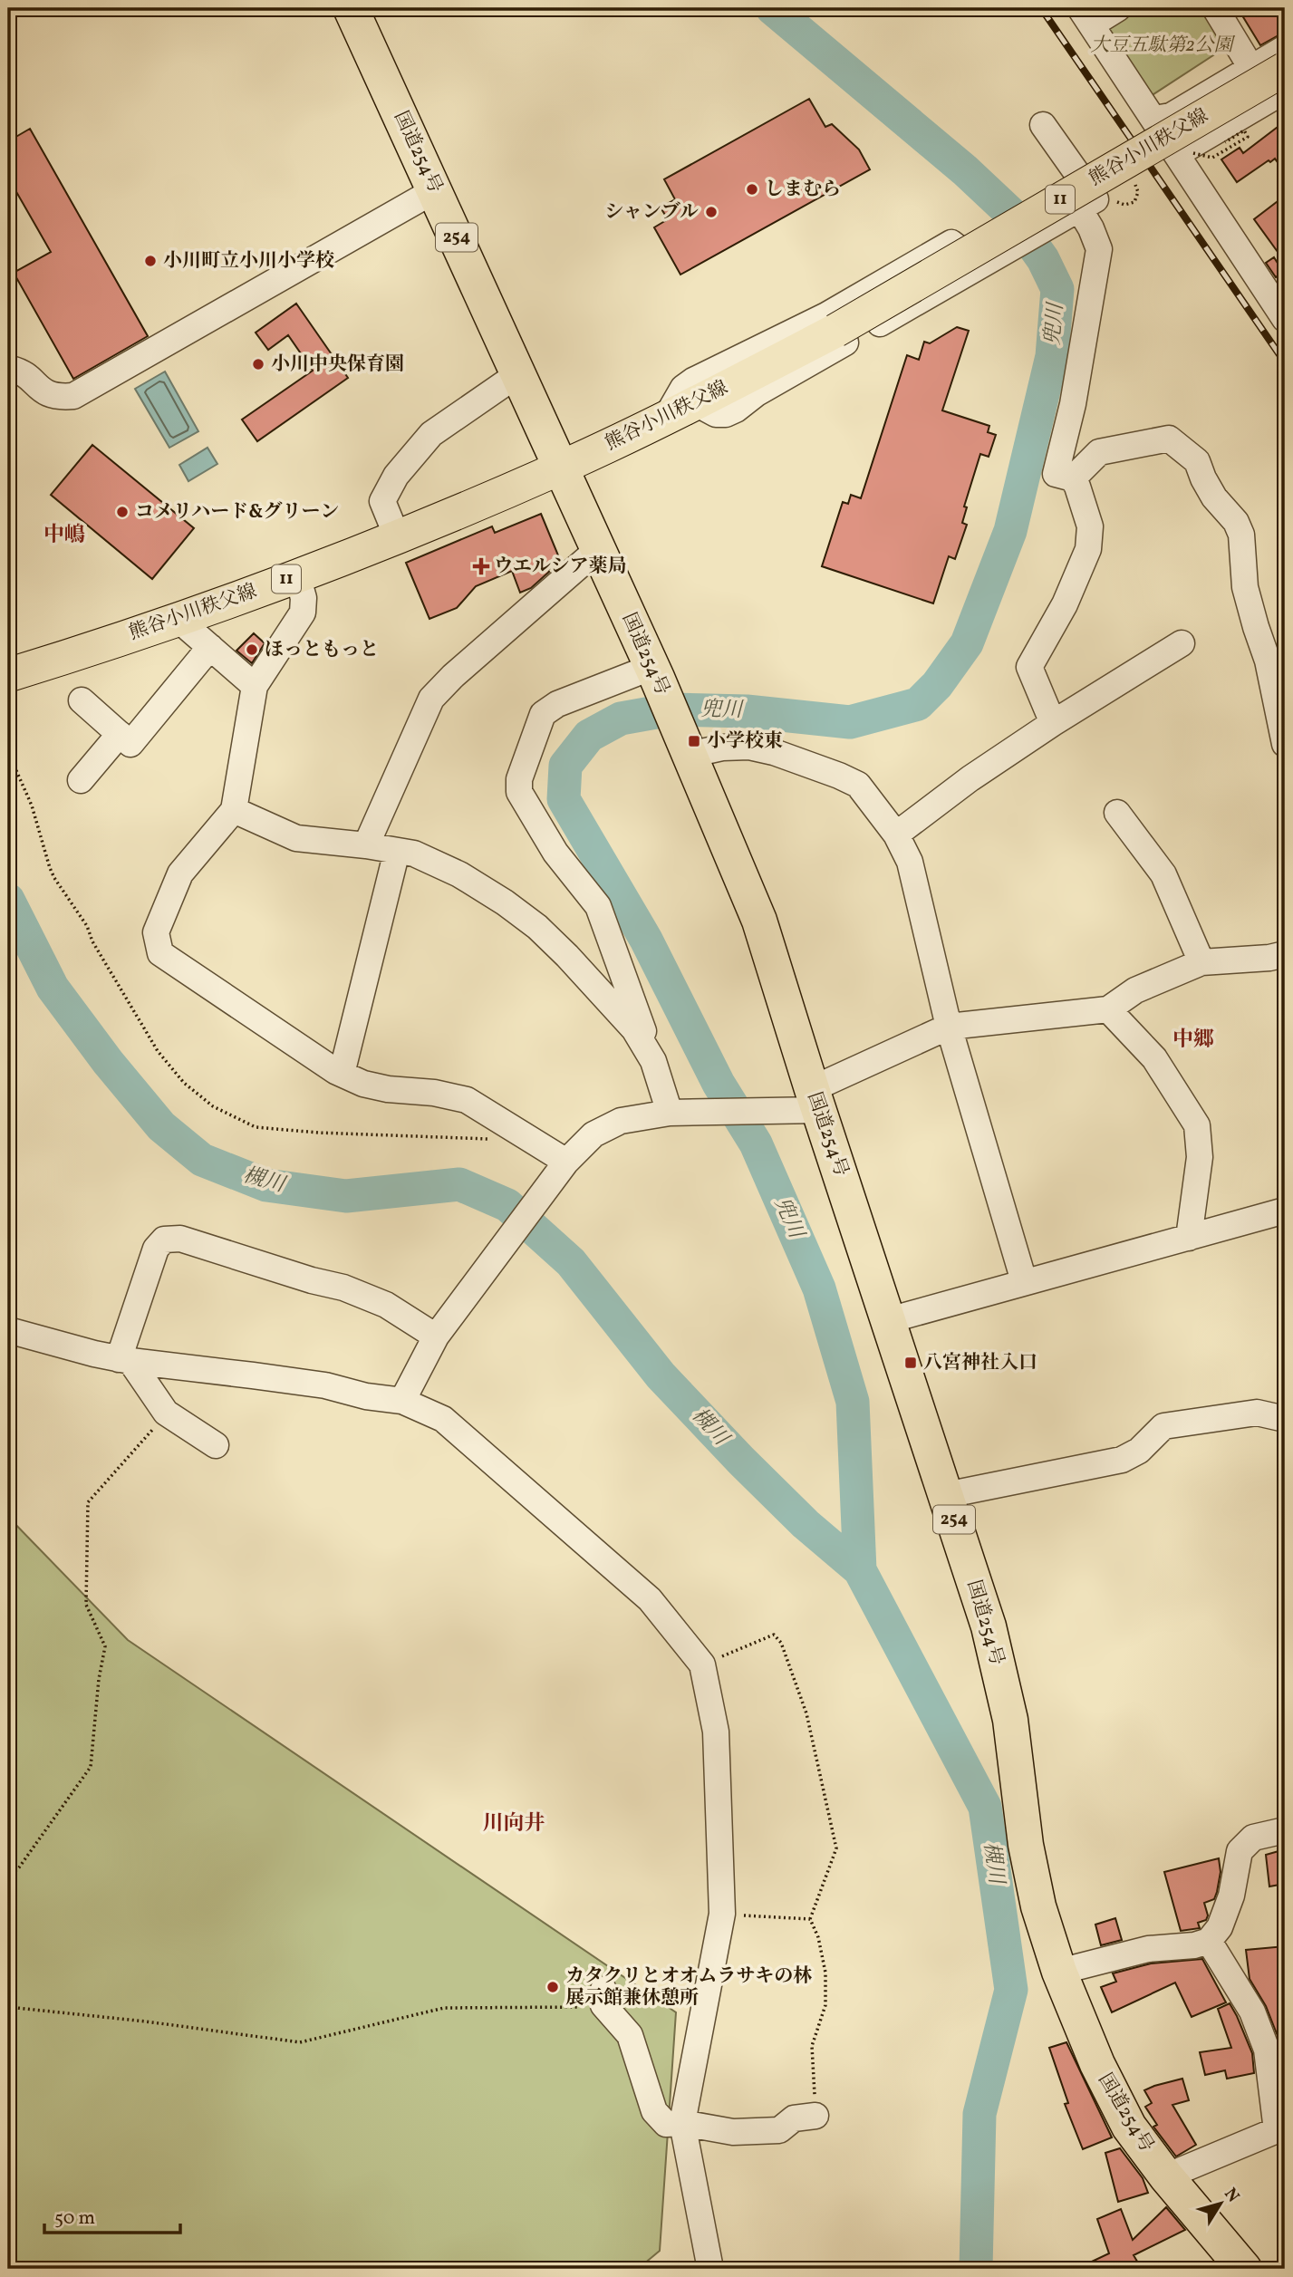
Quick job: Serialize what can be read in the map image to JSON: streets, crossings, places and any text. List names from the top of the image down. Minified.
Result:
{"streets":{"highway":["国道254号","254"],"main road":["熊谷小川秩父線","11"]},"crossings":[["熊谷小川秩父線","国道254号"]],"districts":["中嶋","中郷","川向井"],"water":["兜川","槻川"],"parks":["大豆五駄第2公園"],"places":{"other":["しまむら","シャンブル","小川町立小川小学校","小川中央保育園","コメリハード&グリーン","ほっともっと","カタクリとオオムラサキの林 展示館兼休憩所"],"health":["ウエルシア薬局"],"transit":["小学校東","八宮神社入口"]},"scale_bar":"50 m","north":"top right"}
